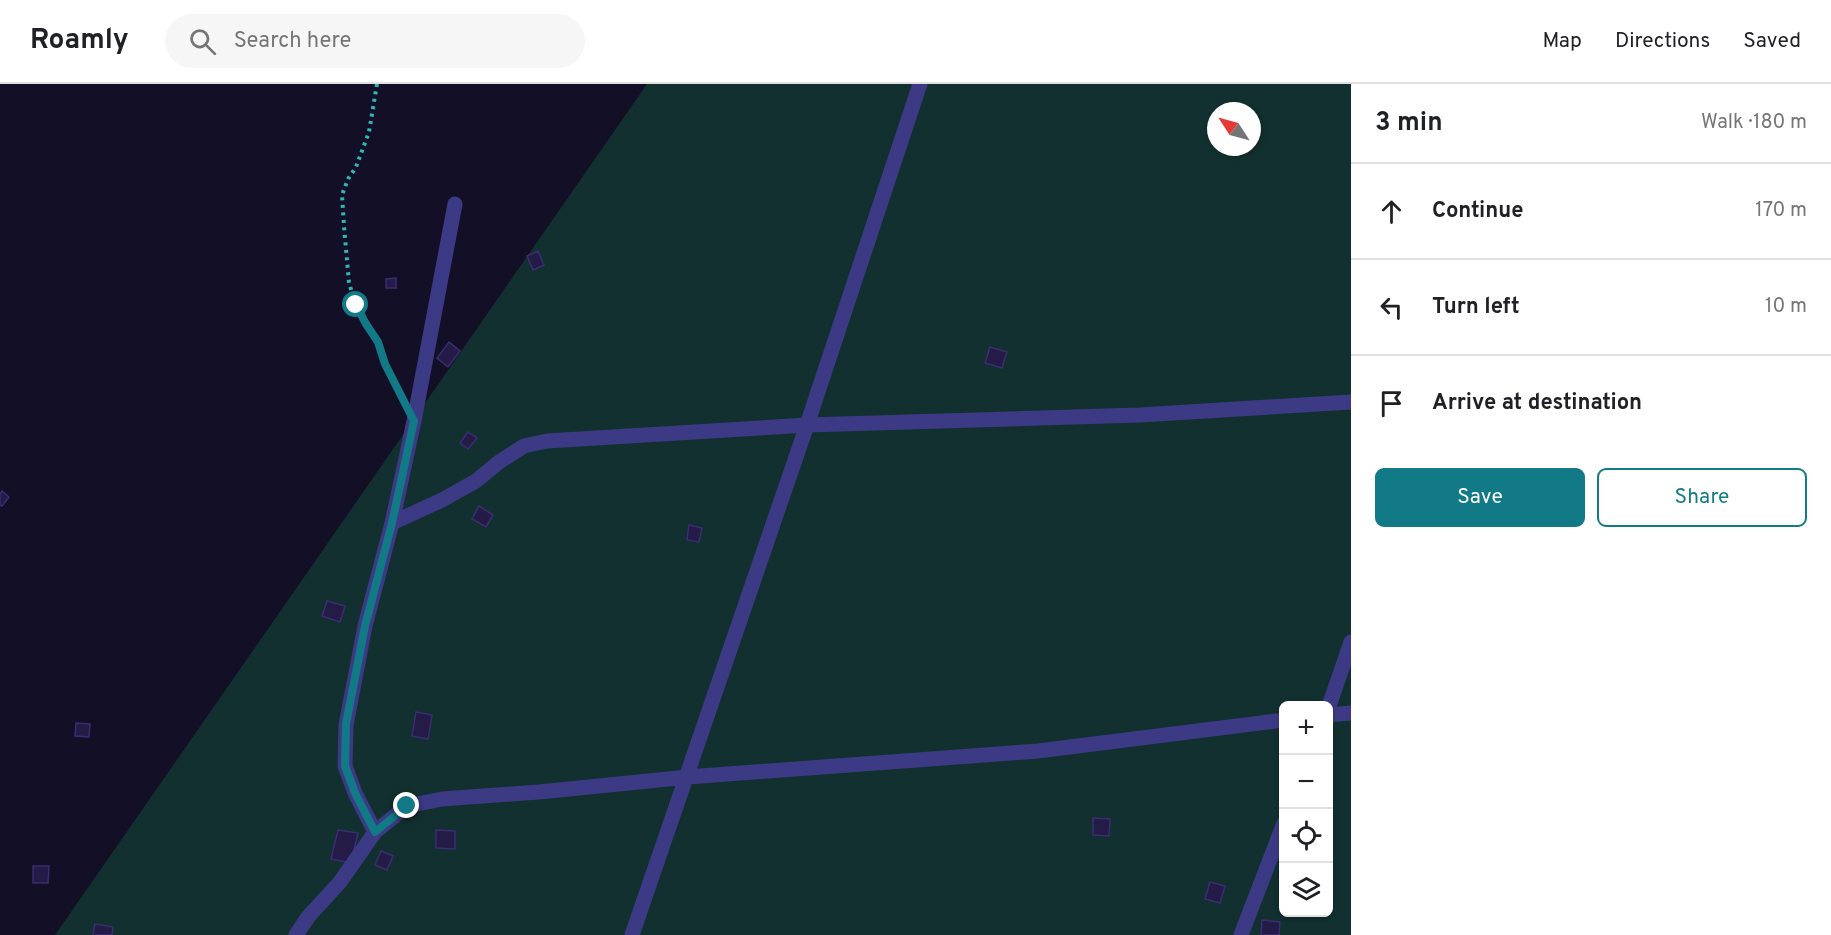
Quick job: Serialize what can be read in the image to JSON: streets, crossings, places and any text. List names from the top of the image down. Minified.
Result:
{"north":"top left","page":{"header":"Roamly","search":"Search here","nav":["Map","Directions","Saved"],"heading":["3 min","Walk · 180 m"],"list":[["Continue","170 m"],["Turn left","10 m"],"Arrive at destination"],"buttons":["Save","Share"],"map_buttons":["+","−"]}}
